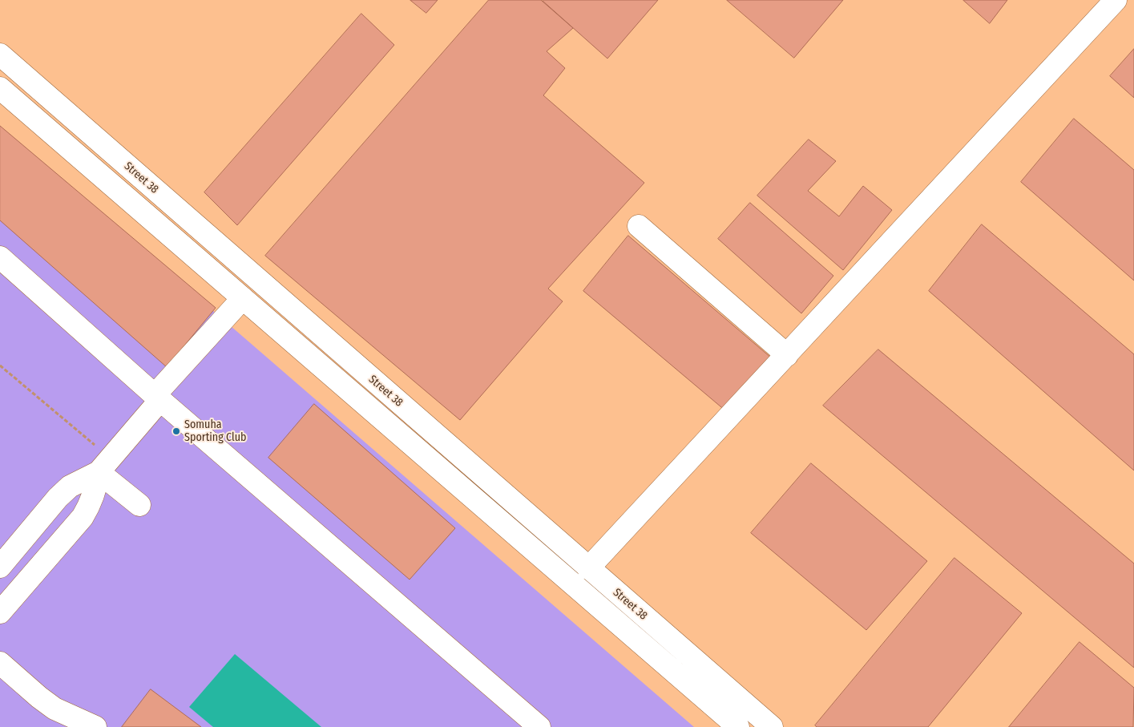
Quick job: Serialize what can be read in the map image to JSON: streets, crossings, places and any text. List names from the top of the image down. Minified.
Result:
{"streets":{"street":["Street 38"]},"places":["Somuha Sporting Club"]}
